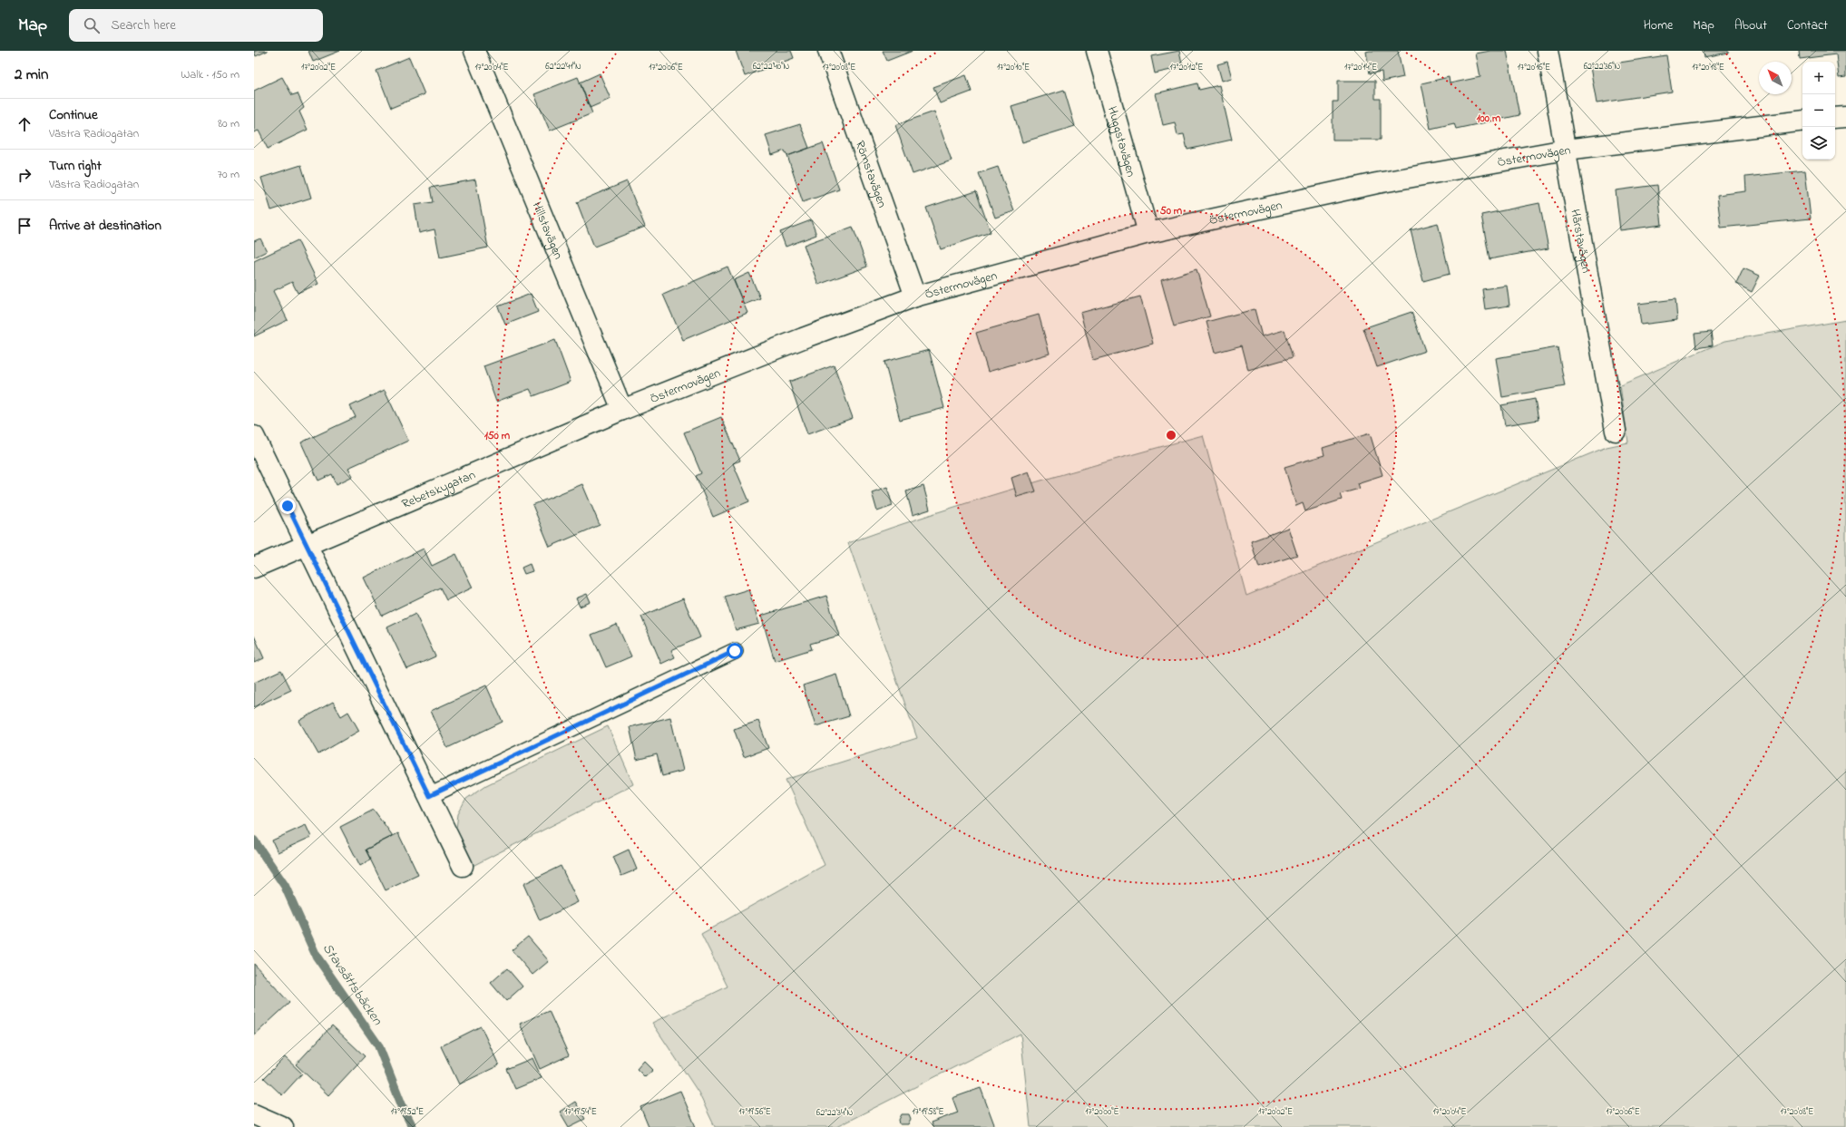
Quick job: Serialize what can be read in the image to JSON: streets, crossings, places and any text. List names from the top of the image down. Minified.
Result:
{"streets":{"street":["Huggstavägen","Östermovägen","Römstavägen","Hillstavägen","Härstavägen","Rebetskygatan"]},"crossings":[["Huggstavägen","Östermovägen"],["Östermovägen","Römstavägen"],["Östermovägen","Hillstavägen"],["Östermovägen","Härstavägen"],["Östermovägen","Rebetskygatan"],["Hillstavägen","Rebetskygatan"]],"water":["Stavsättsbäcken"],"north":"top left","page":{"header":"Map","search":"Search here","nav":["Home","Map","About","Contact"],"heading":["2 min","Walk · 150 m"],"map_buttons":["+","−"],"list":[["Continue","Västra Radiogatan","80 m"],["Turn right","Västra Radiogatan","70 m"],"Arrive at destination"]},"coordinates":["62°22'41\"N","62°22'40\"N","62°22'36\"N","17°20'04\"E","17°20'12\"E","17°20'16\"E","17°20'18\"E","17°20'02\"E","17°20'06\"E","17°20'08\"E","17°20'10\"E","17°20'14\"E","17°19'52\"E","17°19'54\"E","17°19'56\"E","17°19'58\"E","17°20'00\"E","62°22'34\"N"],"rings":["100 m","50 m","150 m"]}
